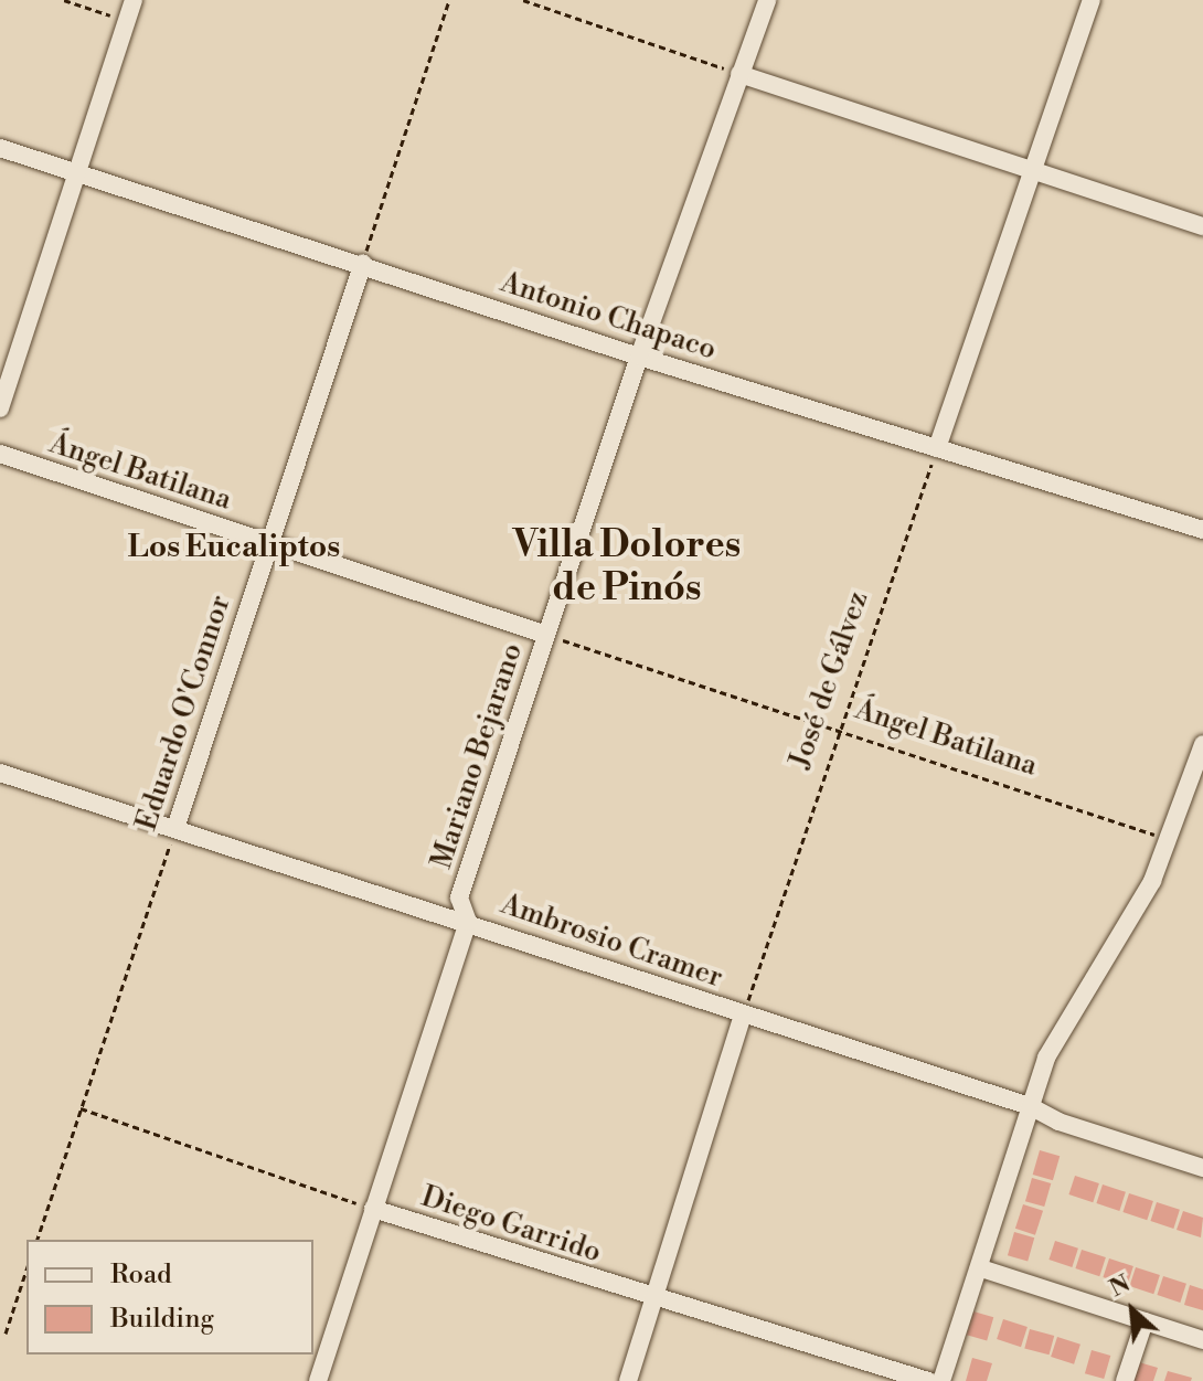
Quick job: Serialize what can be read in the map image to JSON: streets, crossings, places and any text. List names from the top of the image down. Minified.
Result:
{"streets":{"street":["Antonio Chapaco","Ángel Batilana","Eduardo O'Connor","Mariano Bejarano","Ambrosio Cramer","Diego Garrido"],"path":["José de Gálvez"]},"crossings":[["Antonio Chapaco","José de Gálvez"],["Antonio Chapaco","Eduardo O'Connor"],["Antonio Chapaco","Mariano Bejarano"],["Ángel Batilana","José de Gálvez"],["Ángel Batilana","Eduardo O'Connor"],["Ángel Batilana","Mariano Bejarano"],["José de Gálvez","Ambrosio Cramer"],["Eduardo O'Connor","Ambrosio Cramer"],["Mariano Bejarano","Ambrosio Cramer"],["Mariano Bejarano","Diego Garrido"]],"districts":["Villa Dolores de Pinós","Los Eucaliptos"],"legend":["Road","Building"],"north":"top left"}
